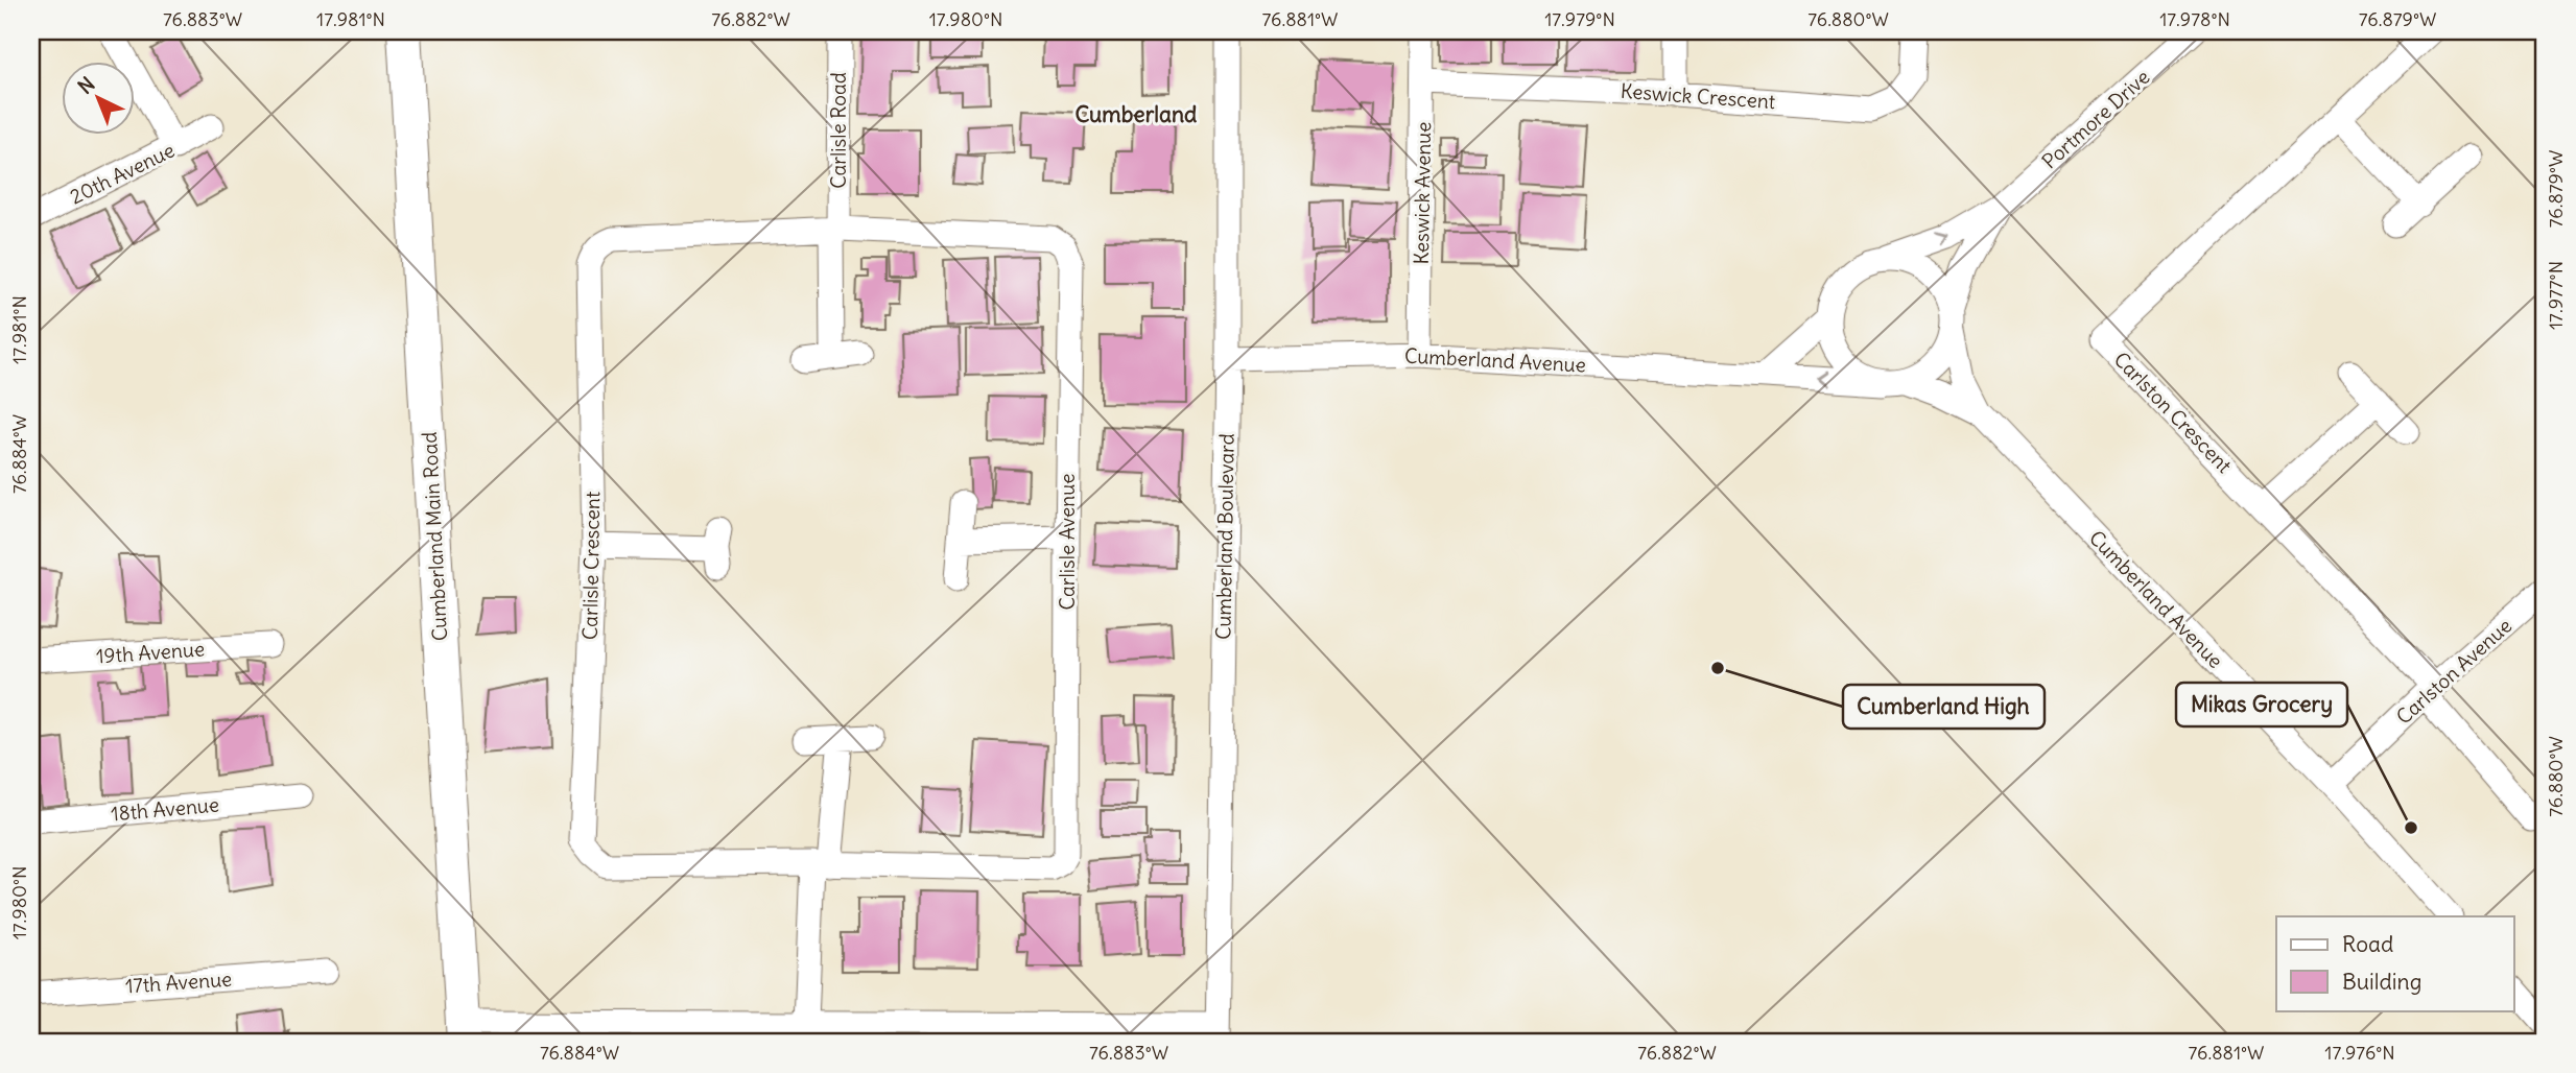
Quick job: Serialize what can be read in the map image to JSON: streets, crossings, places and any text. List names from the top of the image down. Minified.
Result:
{"streets":{"street":["Keswick Crescent","Portmore Drive","Carlisle Road","20th Avenue","Keswick Avenue","Cumberland Avenue","Carlston Crescent","Cumberland Main Road","Cumberland Boulevard","Carlisle Avenue","Carlisle Crescent","19th Avenue","Carlston Avenue","18th Avenue","17th Avenue"]},"crossings":[["Keswick Crescent","Keswick Avenue"],["Portmore Drive","Cumberland Avenue"],["Carlisle Road","Carlisle Crescent"],["Keswick Avenue","Cumberland Avenue"],["Cumberland Avenue","Cumberland Boulevard"],["Cumberland Avenue","Carlston Avenue"],["Carlston Crescent","Carlston Avenue"],["Carlisle Avenue","Carlisle Crescent"]],"districts":["Cumberland"],"places":["Cumberland High","Mikas Grocery"],"legend":["Road","Building"],"north":"top left","coordinates":["76.883°W","17.981°N","76.882°W","17.980°N","76.881°W","17.979°N","76.880°W","17.978°N","76.879°W","17.977°N","76.884°W","17.976°N"]}
